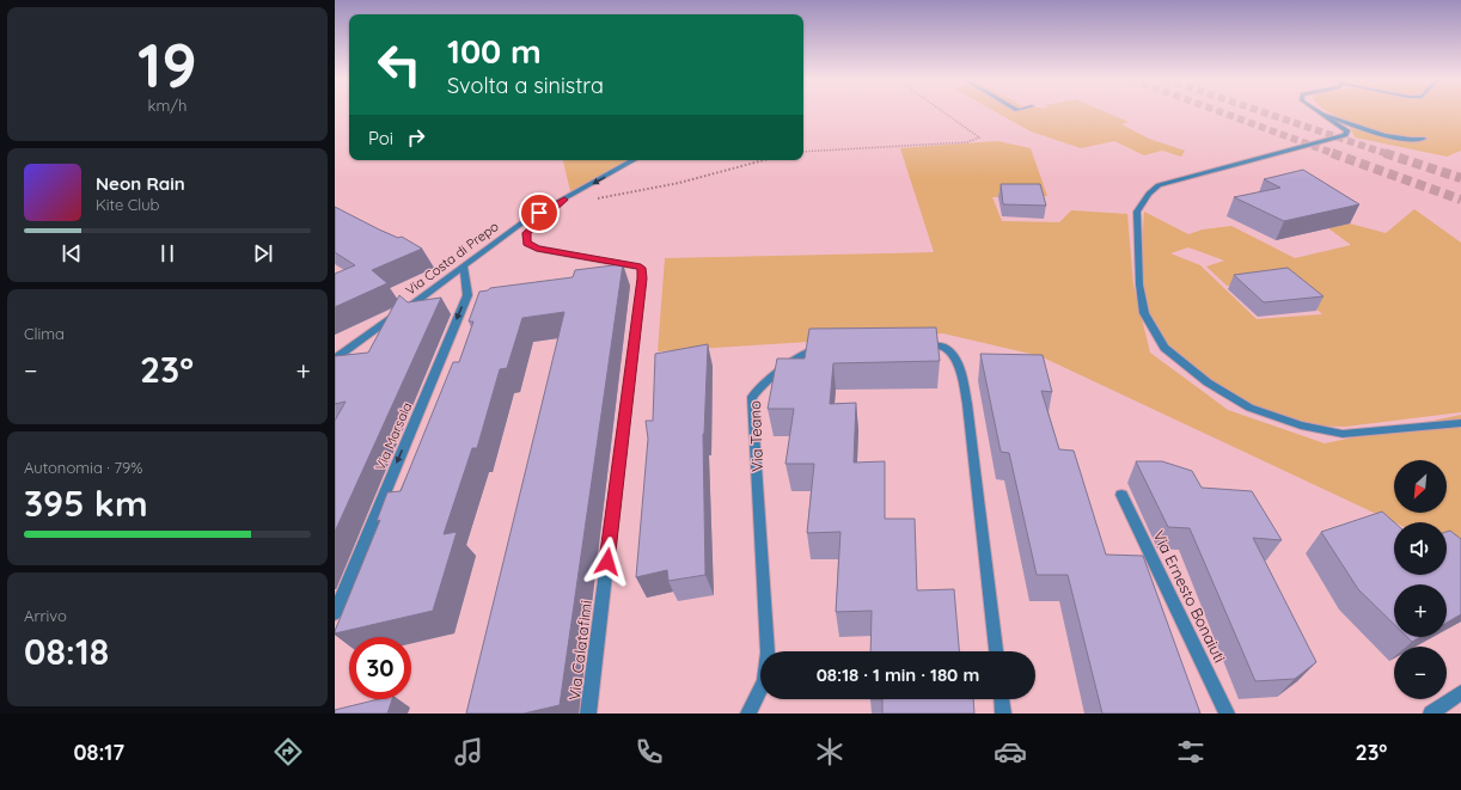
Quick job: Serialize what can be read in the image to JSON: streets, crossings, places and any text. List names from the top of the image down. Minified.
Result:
{"streets":{"street":["Via Costa di Prepo","Via Marsala","Via Teano","Via Ernesto Bonaiuti","Via Calatafimi"]},"crossings":[["Via Costa di Prepo","Via Marsala"],["Via Costa di Prepo","Via Calatafimi"]],"one_way":["Via Marsala"],"north":"bottom left","page":{"tile":[["19","km/h"],"Clima",["Autonomia · 79%","395 km"],["Arrivo","08:18"]],"turn":["100 m","Svolta a sinistra"],"then":"Poi","song":["Neon Rain","Kite Club"],"heat":["−","23°","+"],"map_buttons":["+","−"],"limit":"30","trip":"08:18 · 1 min · 180 m","tabs":["08:17","23°"]}}
